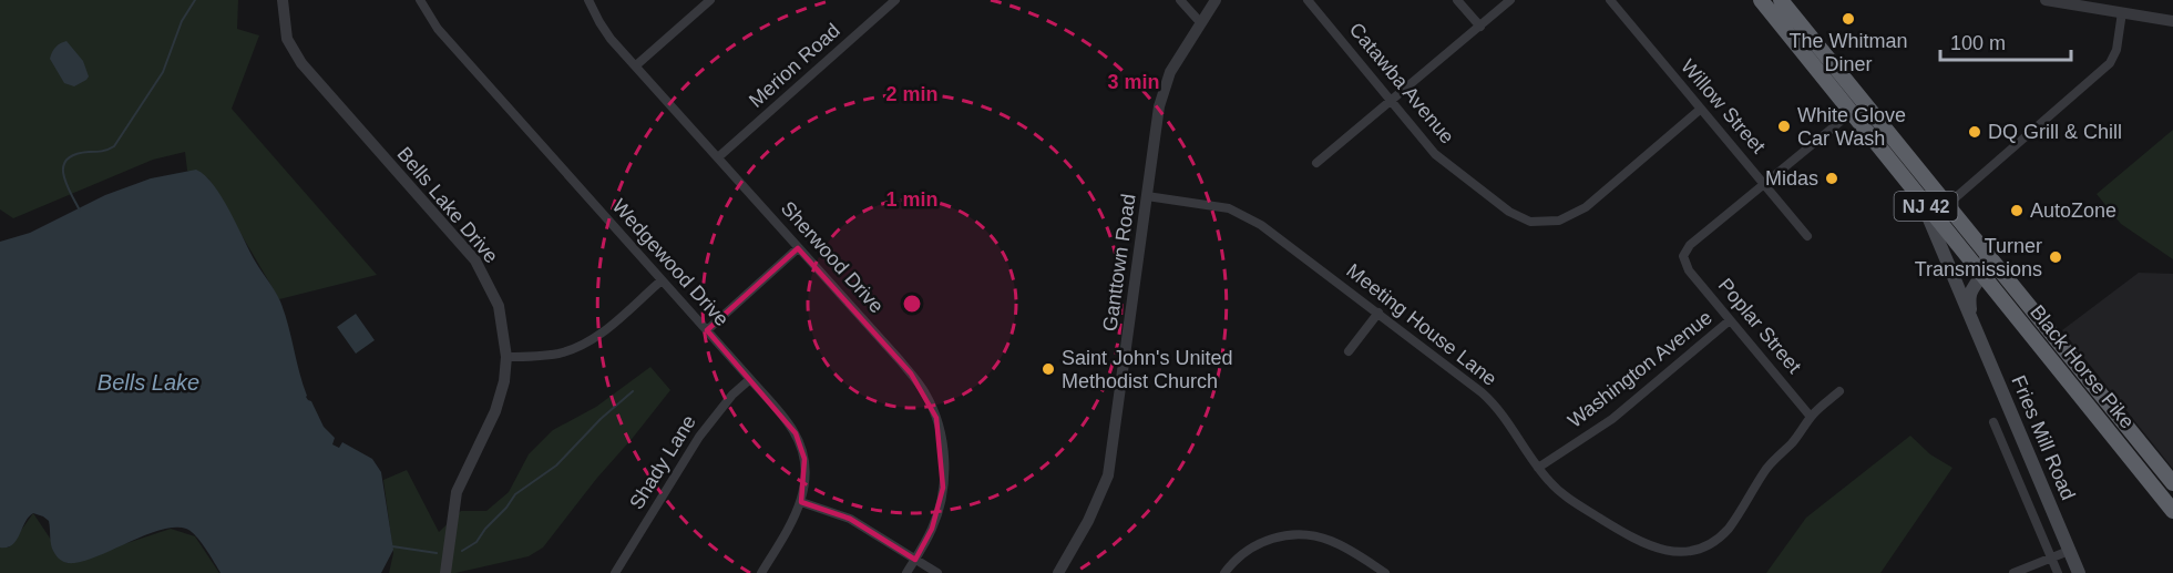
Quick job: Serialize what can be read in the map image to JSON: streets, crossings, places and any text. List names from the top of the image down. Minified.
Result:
{"streets":{"highway":["NJ 42","Black Horse Pike"],"main road":["Fries Mill Road"],"street":["Merion Road","Catawba Avenue","Willow Street","Bells Lake Drive","Sherwood Drive","Wedgewood Drive","Ganttown Road","Meeting House Lane","Poplar Street","Washington Avenue","Shady Lane"]},"crossings":[["Merion Road","Sherwood Drive"],["Catawba Avenue","Willow Street"],["Willow Street","Poplar Street"],["Wedgewood Drive","Shady Lane"],["Ganttown Road","Meeting House Lane"],["Meeting House Lane","Poplar Street"],["Meeting House Lane","Washington Avenue"],["Poplar Street","Washington Avenue"],["Black Horse Pike","Fries Mill Road"]],"water":["Bells Lake"],"places":["The Whitman Diner","White Glove Car Wash","DQ Grill & Chill","Midas","AutoZone","Turner Transmissions","Saint John's United Methodist Church"],"scale_bar":"100 m","rings":["3 min","2 min","1 min"]}
